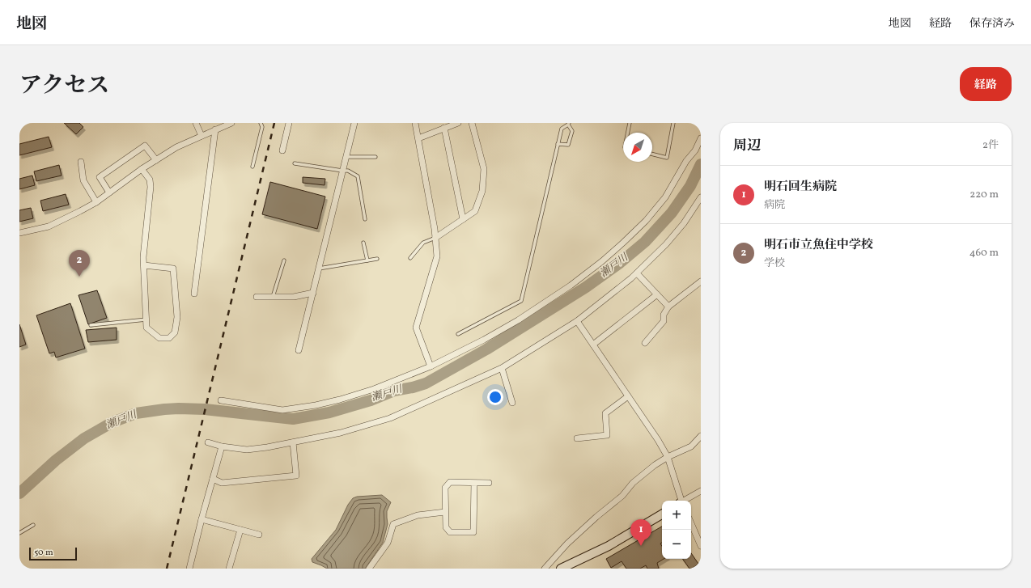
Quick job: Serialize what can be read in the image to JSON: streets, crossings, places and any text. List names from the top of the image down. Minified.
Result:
{"water":["瀬戸川"],"scale_bar":"50 m","north":"bottom left","page":{"header":"地図","nav":["地図","経路","保存済み"],"title":"アクセス","buttons":"経路","heading":["周辺","2件"],"list":[{"mark":"1","name":"明石回生病院","note":"病院","value":"220 m"},{"mark":"2","name":"明石市立魚住中学校","note":"学校","value":"460 m"}],"pins":["2","1"],"map_buttons":["+","−"],"scale":"50 m"}}
